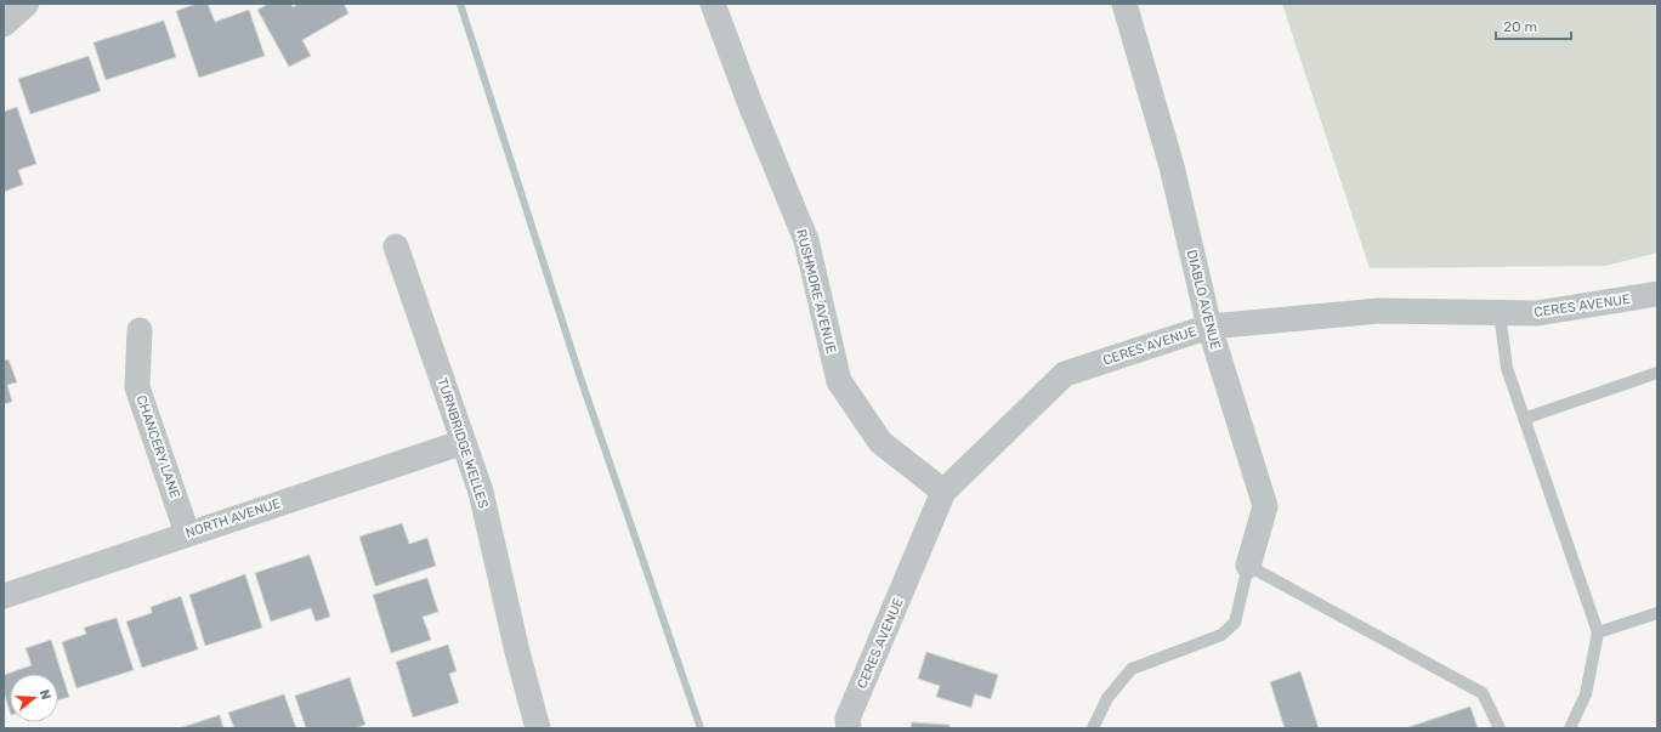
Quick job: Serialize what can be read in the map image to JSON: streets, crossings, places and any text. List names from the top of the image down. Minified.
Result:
{"streets":{"street":["RUSHMORE AVENUE","DIABLO AVENUE","CERES AVENUE","TURNBRIDGE WELLES","CHANCERY LANE","NORTH AVENUE"]},"crossings":[["RUSHMORE AVENUE","CERES AVENUE"],["DIABLO AVENUE","CERES AVENUE"],["TURNBRIDGE WELLES","NORTH AVENUE"],["CHANCERY LANE","NORTH AVENUE"]],"scale_bar":"20 m","north":"right"}
